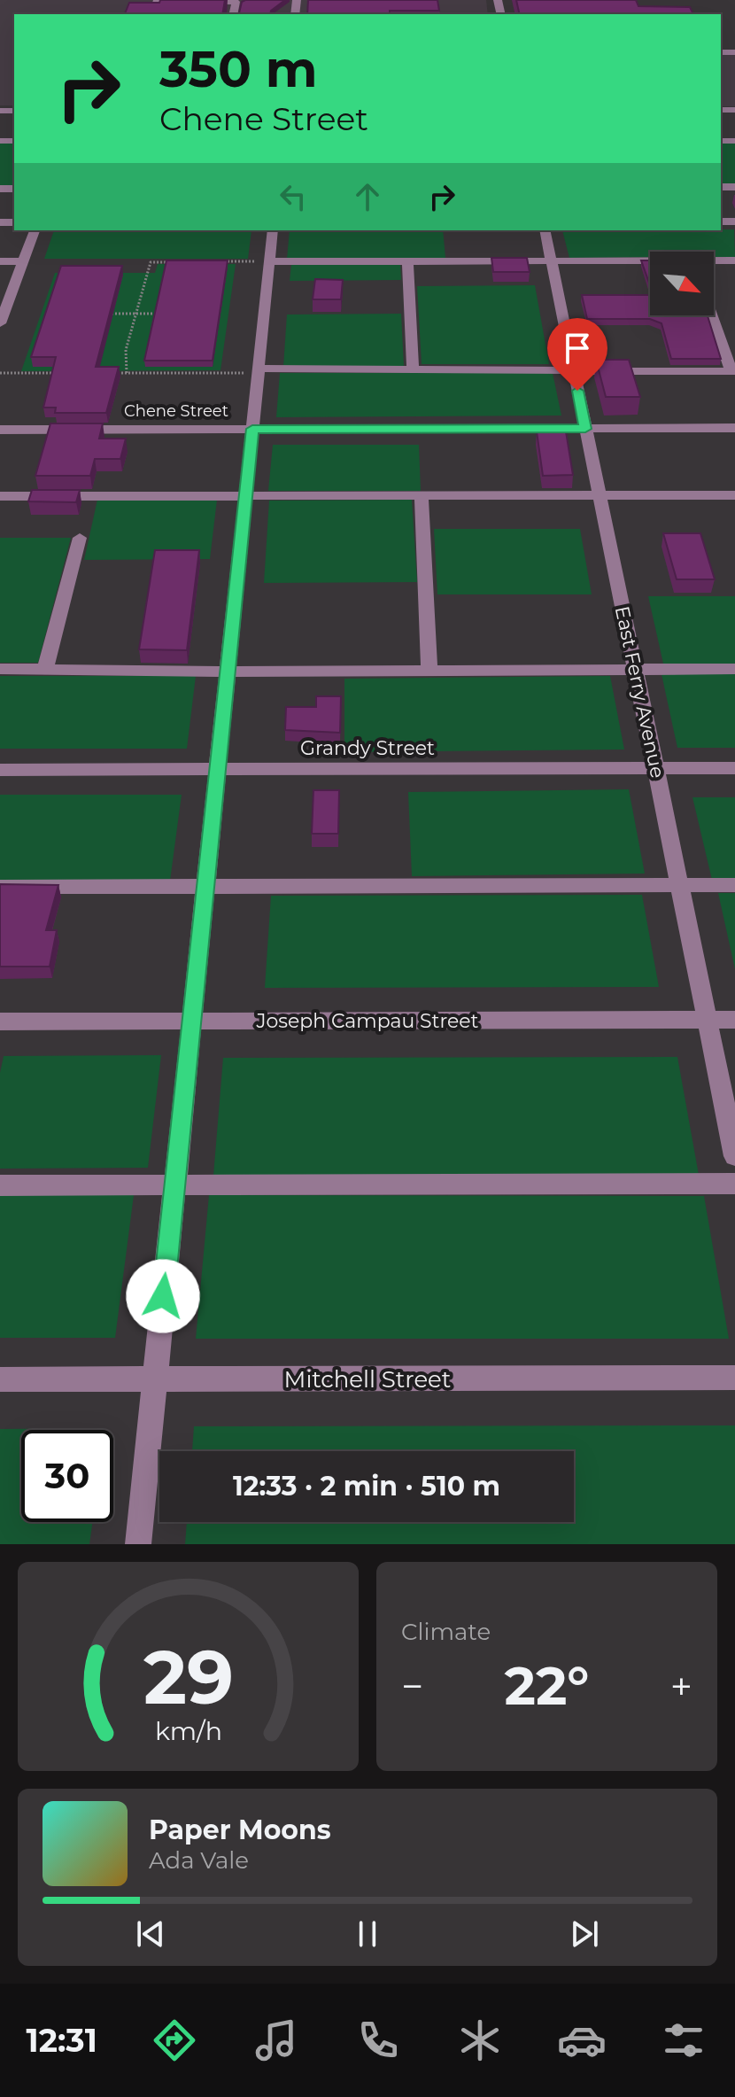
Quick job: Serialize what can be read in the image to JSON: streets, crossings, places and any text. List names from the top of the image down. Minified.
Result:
{"streets":{"street":["Chene Street","East Ferry Avenue","Grandy Street","Joseph Campau Street","Mitchell Street"]},"crossings":[["Chene Street","East Ferry Avenue"],["East Ferry Avenue","Grandy Street"],["East Ferry Avenue","Joseph Campau Street"]],"north":"bottom right","page":{"turn":["350 m","Chene Street"],"limit":"30","trip":"12:33 · 2 min · 510 m","tile":"Climate","heat":["−","22°","+"],"song":["Paper Moons","Ada Vale"],"tabs":"12:31","gauge":["29","km/h"]}}
